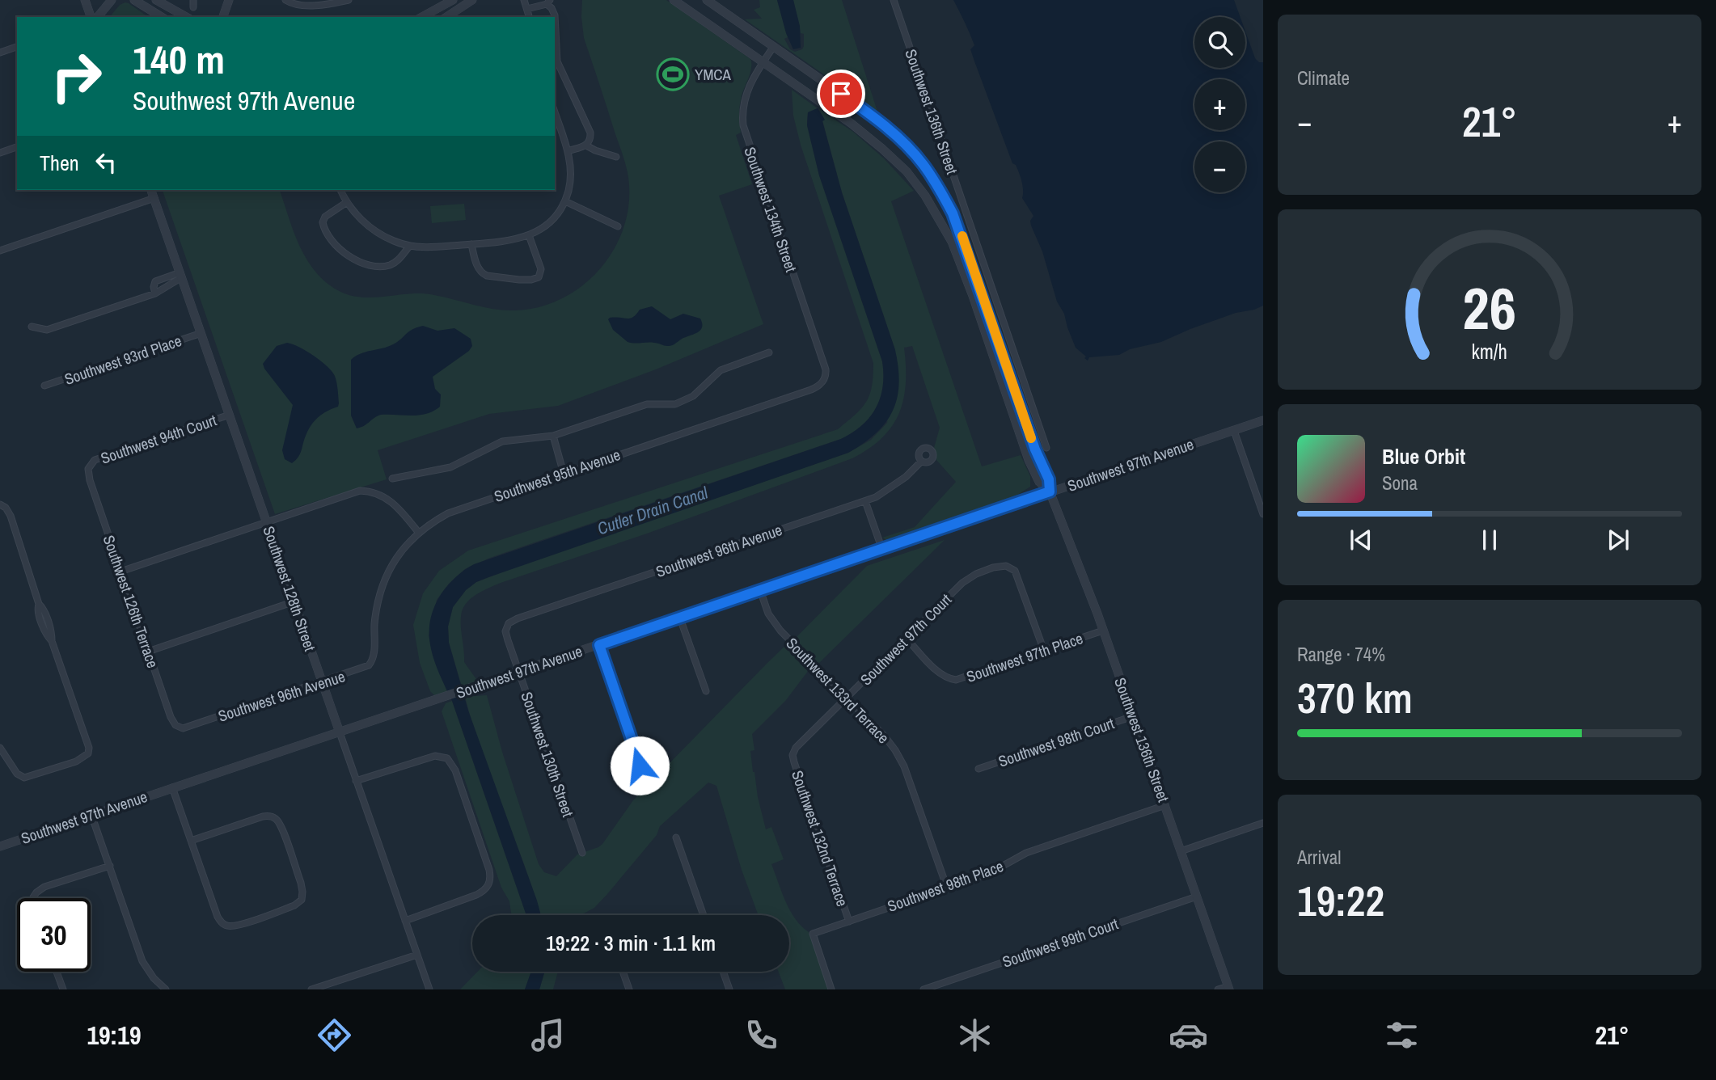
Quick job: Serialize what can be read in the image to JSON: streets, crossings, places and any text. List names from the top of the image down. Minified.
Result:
{"streets":{"street":["Southwest 136th Street","Southwest 134th Street","Southwest 93rd Place","Southwest 94th Court","Southwest 97th Avenue","Southwest 95th Avenue","Southwest 96th Avenue","Southwest 128th Street","Southwest 126th Terrace","Southwest 97th Court","Southwest 97th Place","Southwest 133rd Terrace","Southwest 98th Court","Southwest 130th Street","Southwest 132nd Terrace","Southwest 98th Place","Southwest 99th Court"]},"crossings":[["Southwest 136th Street","Southwest 134th Street"],["Southwest 136th Street","Southwest 97th Avenue"],["Southwest 136th Street","Southwest 97th Place"],["Southwest 136th Street","Southwest 98th Court"],["Southwest 136th Street","Southwest 98th Place"],["Southwest 136th Street","Southwest 99th Court"],["Southwest 134th Street","Southwest 95th Avenue"],["Southwest 93rd Place","Southwest 128th Street"],["Southwest 94th Court","Southwest 128th Street"],["Southwest 94th Court","Southwest 126th Terrace"],["Southwest 97th Avenue","Southwest 128th Street"],["Southwest 97th Avenue","Southwest 133rd Terrace"],["Southwest 97th Avenue","Southwest 130th Street"],["Southwest 95th Avenue","Southwest 96th Avenue"],["Southwest 96th Avenue","Southwest 128th Street"],["Southwest 96th Avenue","Southwest 126th Terrace"],["Southwest 96th Avenue","Southwest 130th Street"],["Southwest 97th Court","Southwest 97th Place"],["Southwest 97th Court","Southwest 133rd Terrace"],["Southwest 97th Court","Southwest 132nd Terrace"],["Southwest 133rd Terrace","Southwest 98th Place"],["Southwest 132nd Terrace","Southwest 98th Place"]],"water":["Cutler Drain Canal"],"places":{"sports":["YMCA"]},"page":{"tile":["Climate",["Range · 74%","370 km"],["Arrival","19:22"]],"map_buttons":["+","−"],"turn":["140 m","Southwest 97th Avenue"],"heat":["−","21°","+"],"then":"Then","song":["Blue Orbit","Sona"],"limit":"30","trip":"19:22 · 3 min · 1.1 km","tabs":["19:19","21°"],"gauge":["26","km/h"]}}
